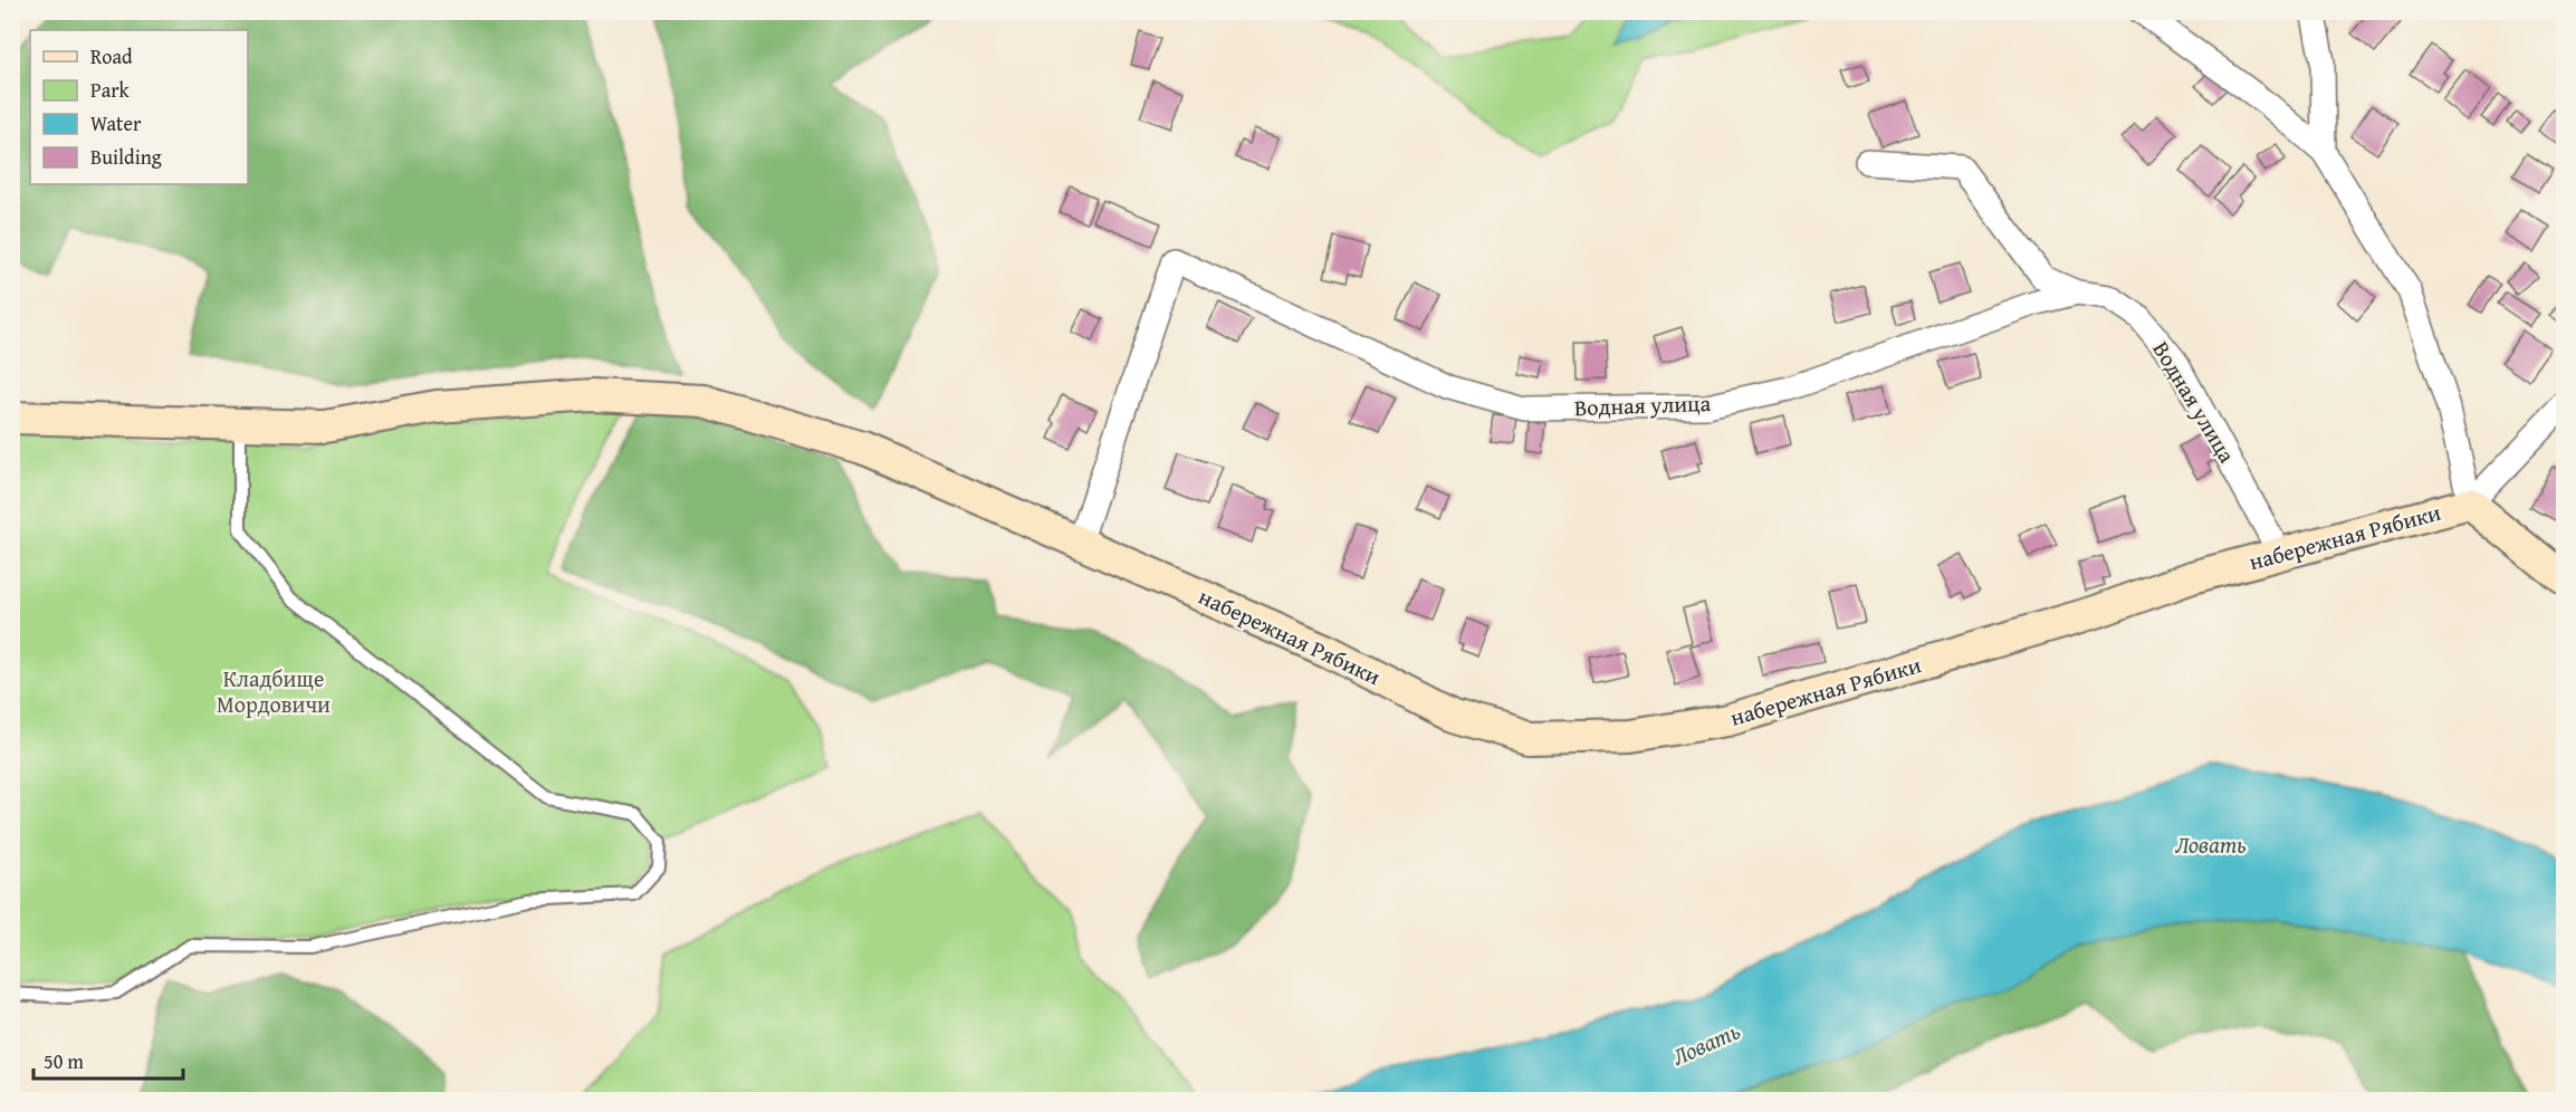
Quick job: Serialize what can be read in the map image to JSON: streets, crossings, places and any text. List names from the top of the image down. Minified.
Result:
{"streets":{"street":["Водная улица","набережная Рябики"]},"crossings":[["Водная улица","набережная Рябики"]],"water":["Ловать"],"parks":["Кладбище Мордовичи"],"legend":["Road","Park","Water","Building"],"scale_bar":"50 m"}
